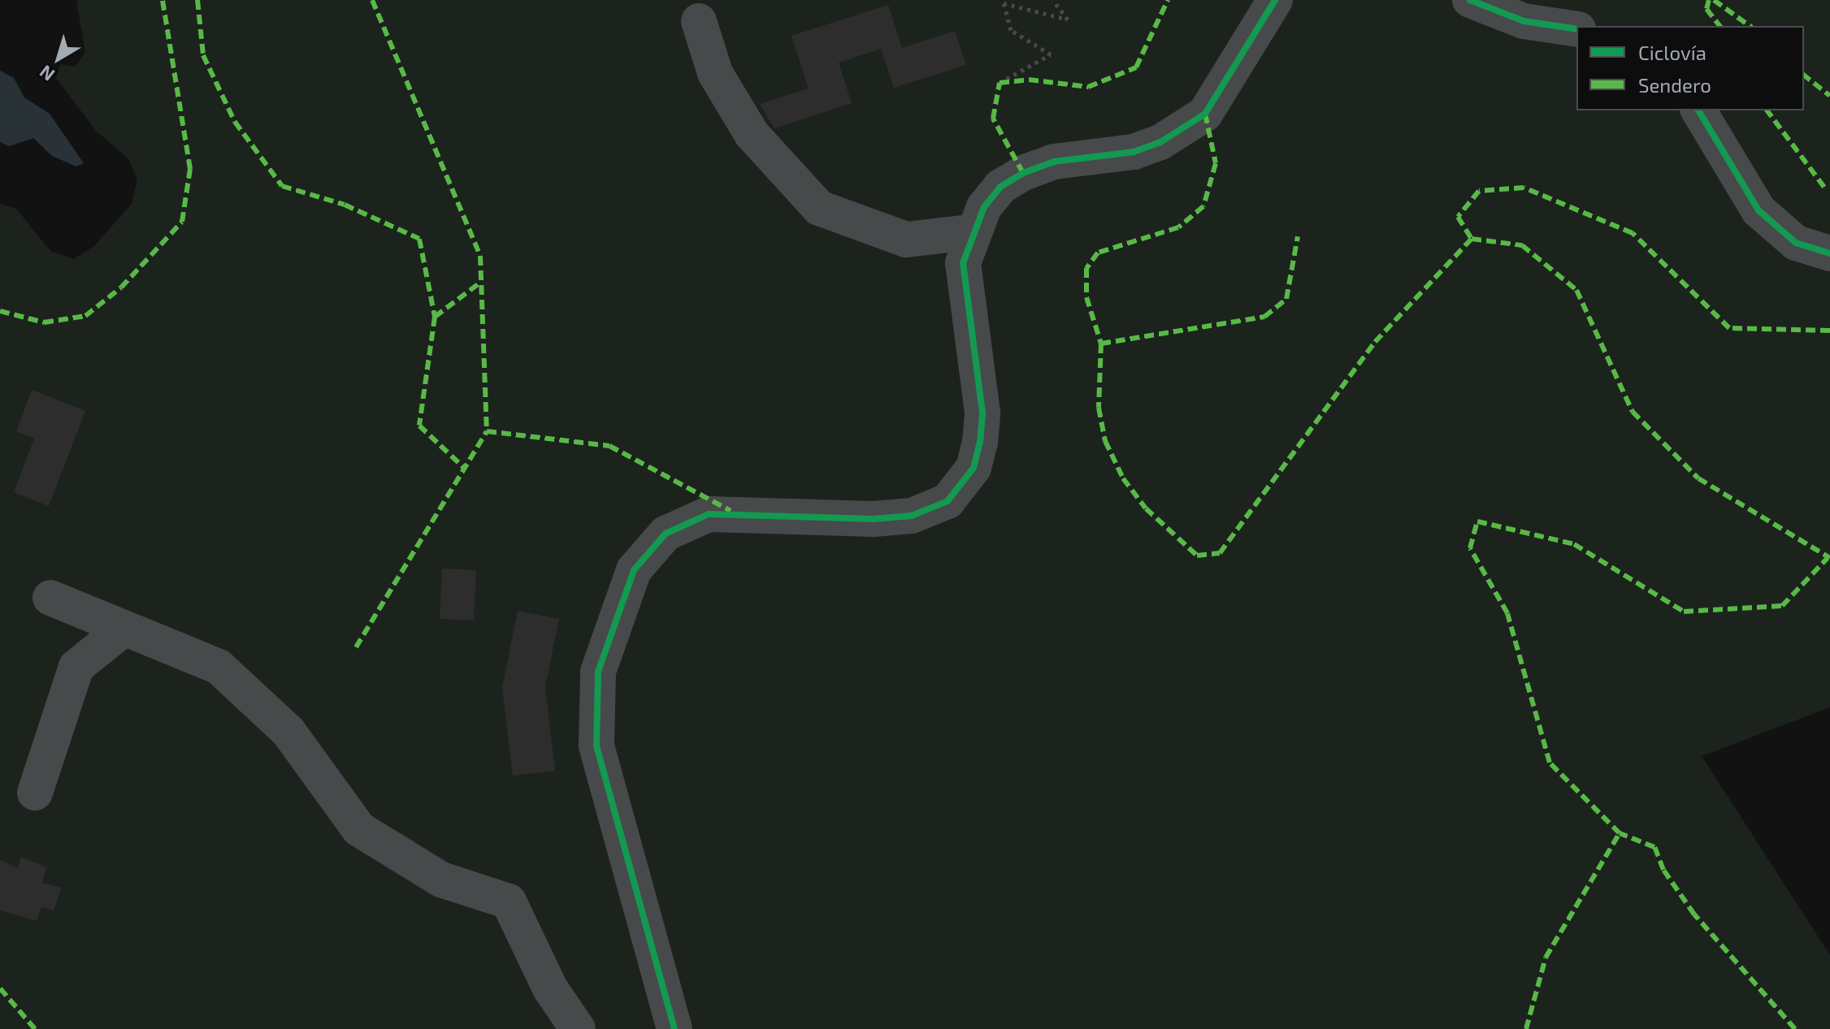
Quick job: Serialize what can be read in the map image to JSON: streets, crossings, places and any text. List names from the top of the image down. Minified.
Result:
{"legend":["Ciclovía","Sendero"],"north":"bottom left"}
